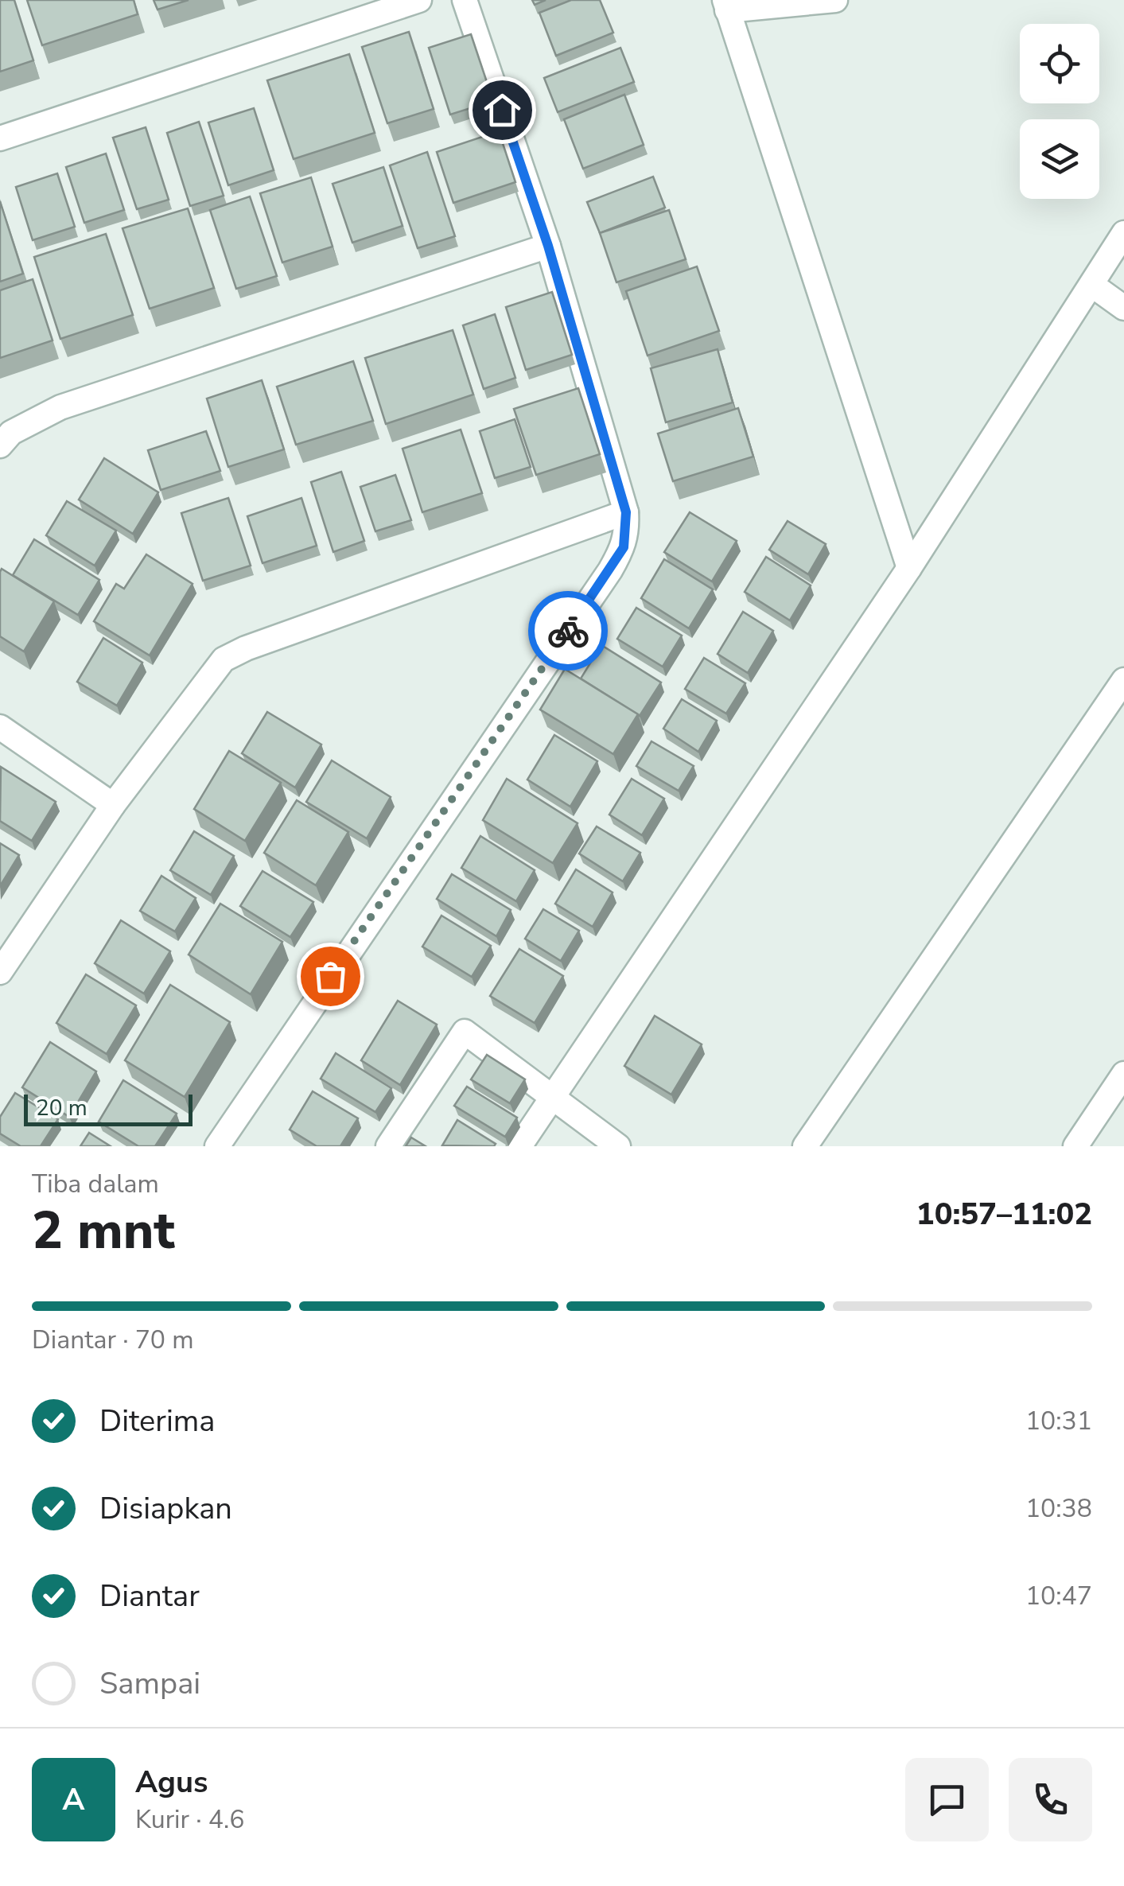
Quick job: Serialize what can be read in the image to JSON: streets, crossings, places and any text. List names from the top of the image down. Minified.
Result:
{"scale_bar":"20 m","page":{"scale":"20 m","heading":["2 mnt","Tiba dalam","10:57–11:02"],"panel":["Agus","Kurir · 4.6"],"bar":"Diantar · 70 m","list":[["Diterima","10:31"],["Disiapkan","10:38"],["Diantar","10:47"],"Sampai"],"round":"A"}}
